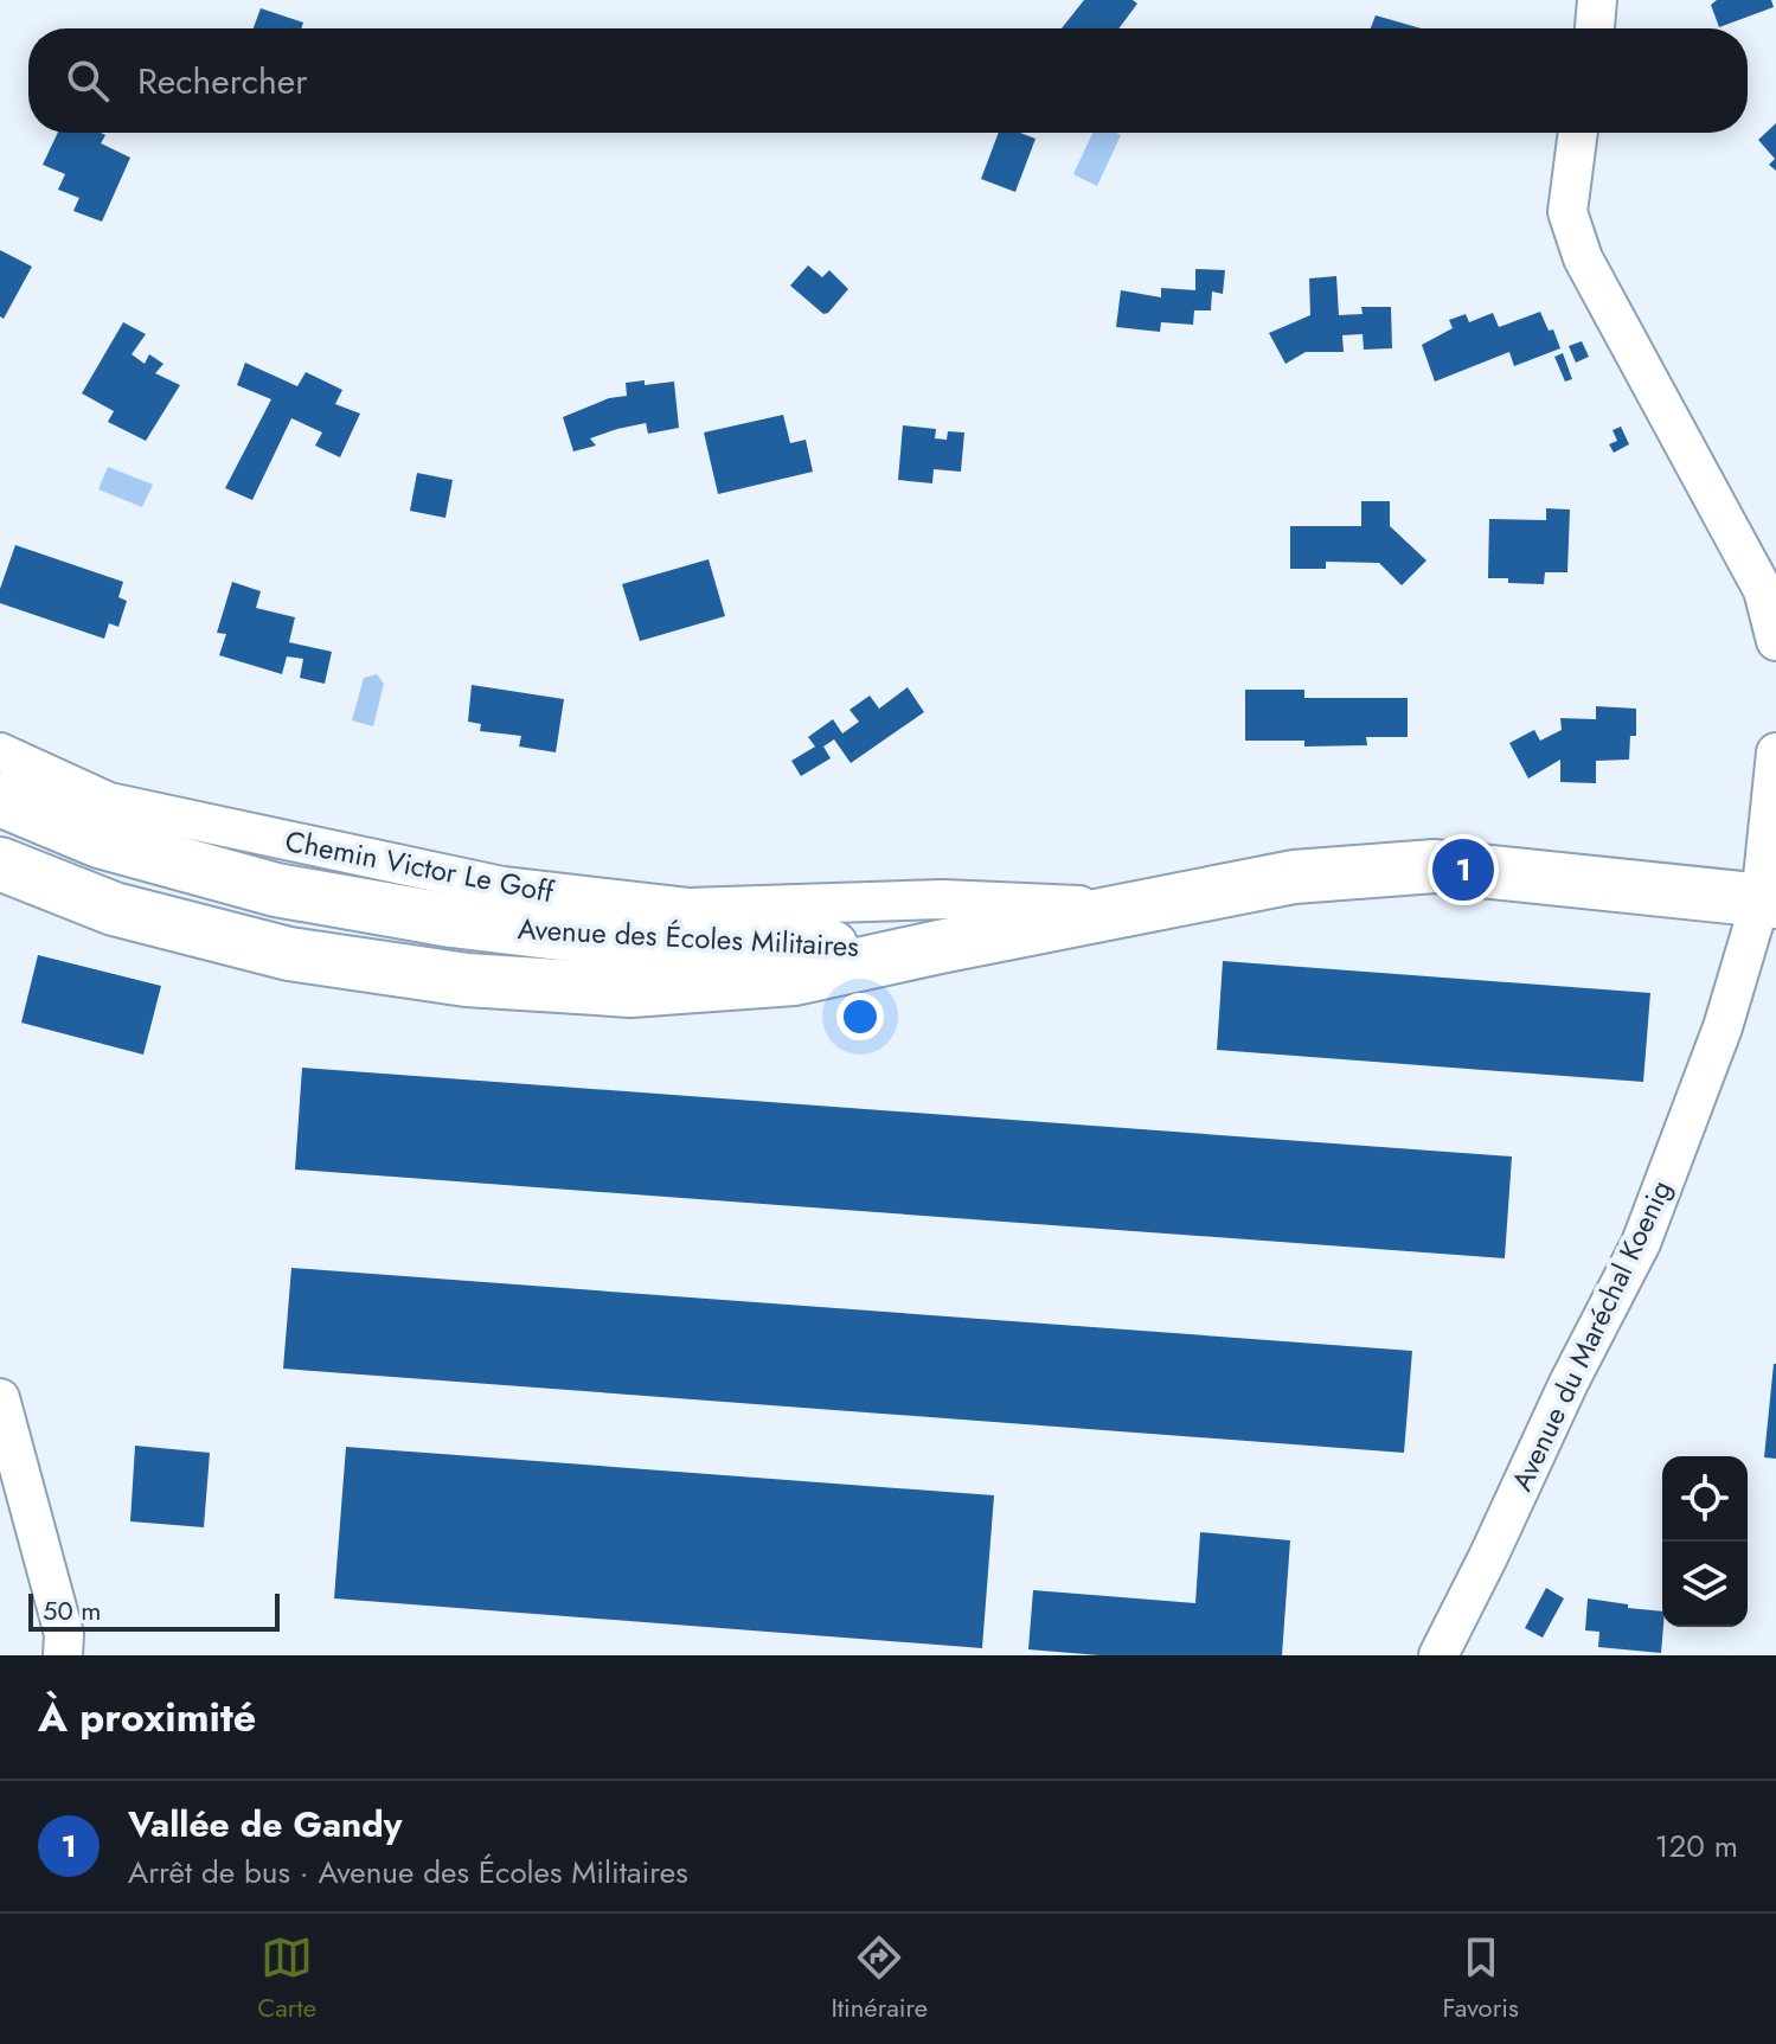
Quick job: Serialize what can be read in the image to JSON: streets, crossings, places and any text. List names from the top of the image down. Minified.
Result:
{"streets":{"street":["Chemin Victor Le Goff","Avenue des Écoles Militaires","Avenue du Maréchal Koenig"]},"crossings":[["Chemin Victor Le Goff","Avenue des Écoles Militaires"],["Avenue des Écoles Militaires","Avenue du Maréchal Koenig"]],"scale_bar":"50 m","page":{"search":"Rechercher","pins":"1","scale":"50 m","heading":"À proximité","list":[{"mark":"1","name":"Vallée de Gandy","note":"Arrêt de bus · Avenue des Écoles Militaires","value":"120 m"}],"nav":["Carte","Itinéraire","Favoris"]}}
